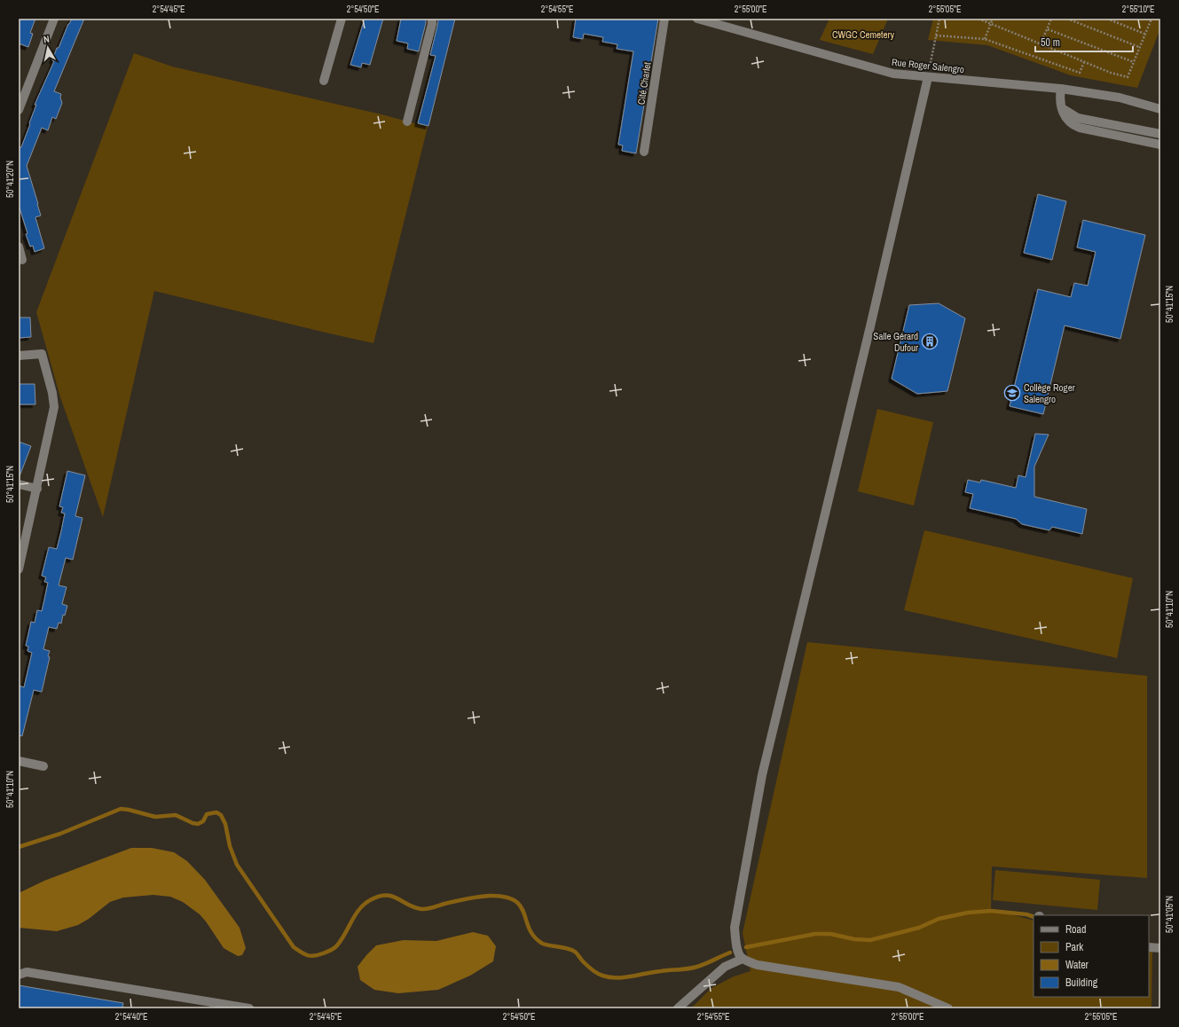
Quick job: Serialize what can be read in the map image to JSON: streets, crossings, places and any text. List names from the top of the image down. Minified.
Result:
{"streets":{"street":["Rue Roger Salengro","Cité Charlet"]},"parks":["CWGC Cemetery"],"places":{"building":["Salle Gérard Dufour"],"school or university":["Collège Roger Salengro"]},"legend":["Road","Park","Water","Building"],"scale_bar":"50 m","north":"top","coordinates":["2°54'45\"E","2°54'50\"E","2°54'55\"E","2°55'00\"E","2°55'05\"E","2°55'10\"E","50°41'20\"N","50°41'15\"N","50°41'10\"N","50°41'05\"N","2°54'40\"E"]}
